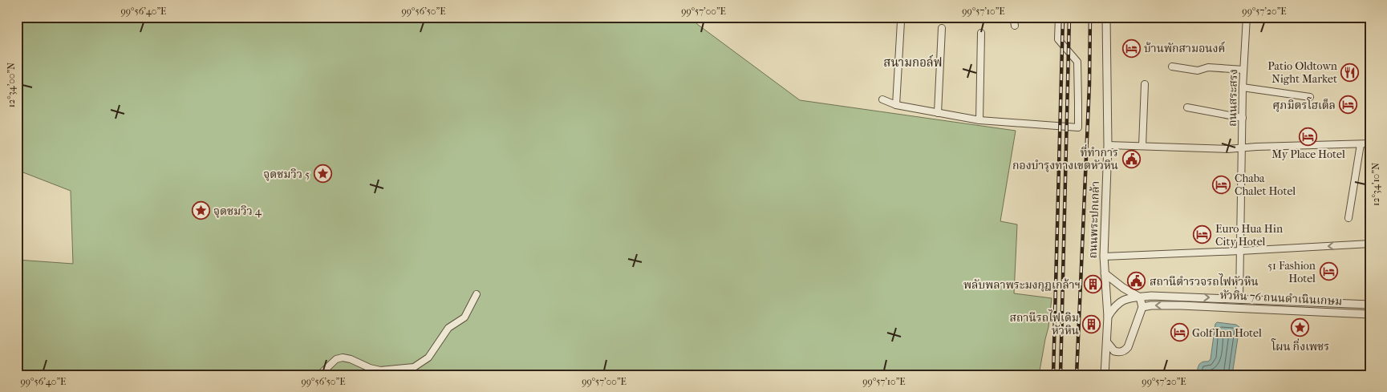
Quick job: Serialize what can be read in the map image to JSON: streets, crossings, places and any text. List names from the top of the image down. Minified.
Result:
{"streets":{"street":["ถนนสระสรง","ถนนพระปกเกล้า","หัวหิน 76 ถนนดำเนินเกษม"]},"crossings":[["ถนนสระสรง","หัวหิน 76 ถนนดำเนินเกษม"],["ถนนพระปกเกล้า","หัวหิน 76 ถนนดำเนินเกษม"]],"districts":["สนามกอล์ฟ"],"places":{"hotel":["บ้านพักสามอนงค์","ศุภมิตรโฮเต็ล","My Place Hotel","Chaba Chalet Hotel","Euro Hua Hin City Hotel","51 Fashion Hotel","Golf Inn Hotel"],"restaurant":["Patio Oldtown Night Market"],"public building":["ที่ทำการ กองบำรุงทางเขตหัวหิน","สถานีตำรวจรถไฟหัวหิน"],"place":["จุดชมวิว 5","จุดชมวิว 4","โผน กิ่งเพชร"],"building":["พลับพลาพระมงกุฎเกล้าฯ","สถานีรถไฟเดิม หัวหิน"]},"coordinates":["99°56'40\"E","99°56'50\"E","99°57'00\"E","99°57'10\"E","99°57'20\"E","12°34'00\"N","12°34'10\"N"]}
